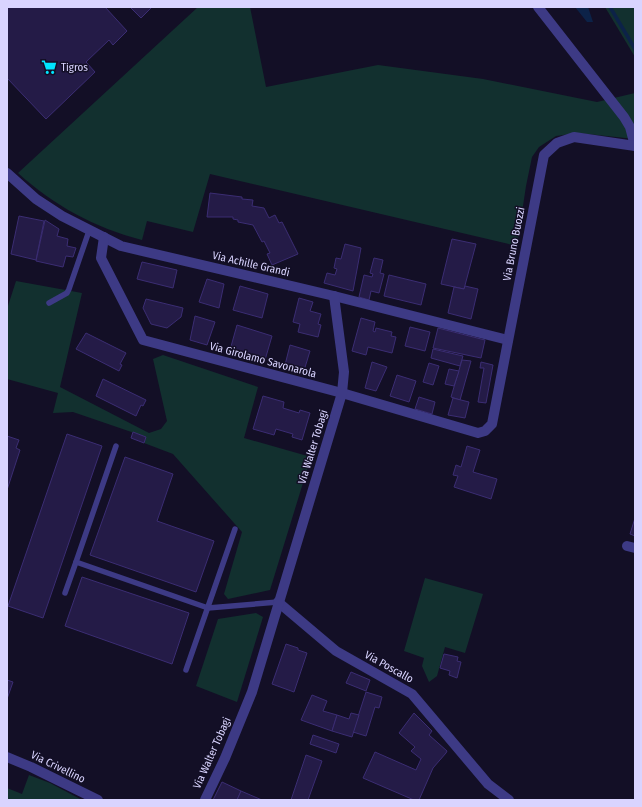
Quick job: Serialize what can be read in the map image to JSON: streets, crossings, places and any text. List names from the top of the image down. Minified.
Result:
{"streets":{"street":["Via Bruno Buozzi","Via Achille Grandi","Via Girolamo Savonarola","Via Walter Tobagi","Via Poscallo","Via Crivellino"]},"crossings":[["Via Bruno Buozzi","Via Achille Grandi"],["Via Bruno Buozzi","Via Girolamo Savonarola"],["Via Achille Grandi","Via Girolamo Savonarola"],["Via Achille Grandi","Via Walter Tobagi"],["Via Girolamo Savonarola","Via Walter Tobagi"],["Via Walter Tobagi","Via Poscallo"]],"places":{"supermarket":["Tigros"]}}
